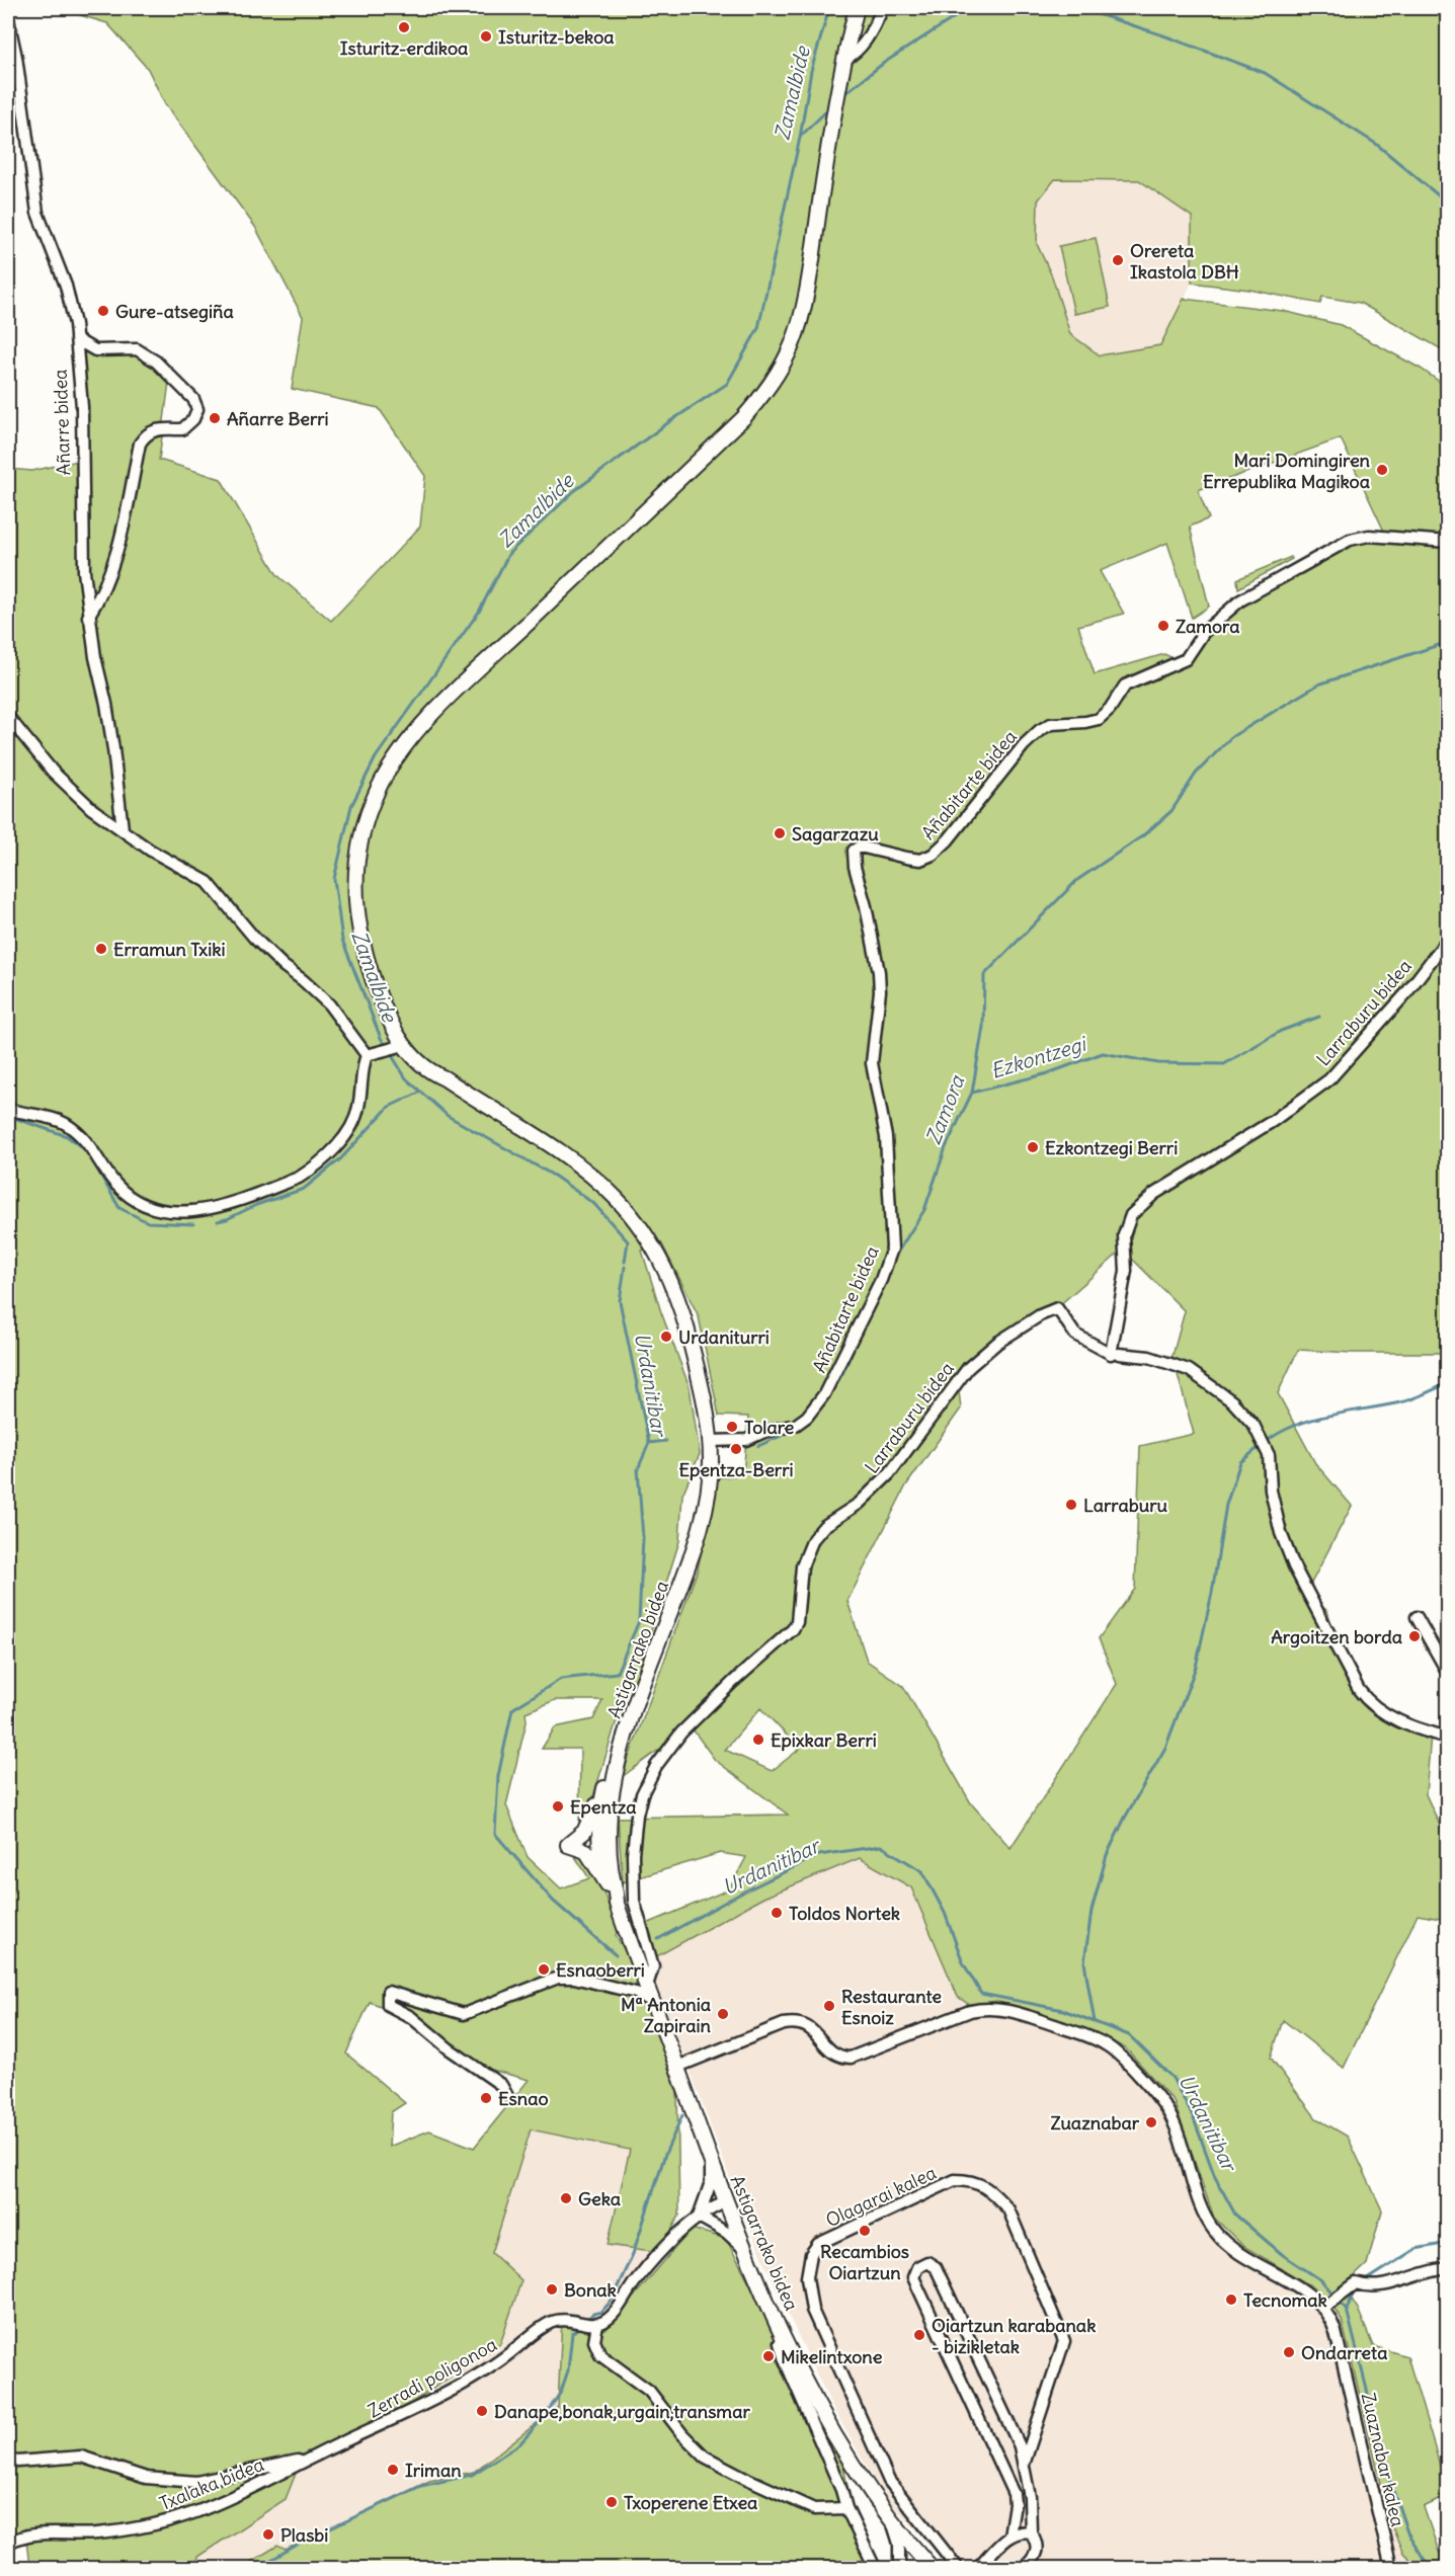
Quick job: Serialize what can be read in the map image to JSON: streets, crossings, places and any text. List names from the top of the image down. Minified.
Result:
{"streets":{"main road":["Astigarrako bidea"],"street":["Añarre bidea","Añabitarte bidea","Larraburu bidea","Olagarai kalea","Zerradi poligonoa","Zuaznabar kalea","Txalaka bidea"]},"crossings":[["Añabitarte bidea","Astigarrako bidea"],["Larraburu bidea","Astigarrako bidea"],["Astigarrako bidea","Zuaznabar kalea"],["Zerradi poligonoa","Txalaka bidea"]],"water":["Zamalbide","Ezkontzegi","Zamora","Urdanitibar"],"places":["Isturitz-erdikoa","Isturitz-bekoa","Orereta Ikastola DBH","Gure-atsegiña","Añarre Berri","Mari Domingiren Errepublika Magikoa","Zamora","Sagarzazu","Erramun Txiki","Ezkontzegi Berri","Urdaniturri","Tolare","Epentza-Berri","Larraburu","Argoitzen borda","Epixkar Berri","Epentza","Toldos Nortek","Esnaoberri","Restaurante Esnoiz","Mª Antonia Zapirain","Esnao","Zuaznabar","Geka","Recambios Oiartzun","Bonak","Tecnomak","Oiartzun karabanak - bizikletak","Ondarreta","Mikelintxone","Danape,bonak,urgain,transmar","Iriman","Txoperene Etxea","Plasbi"]}
